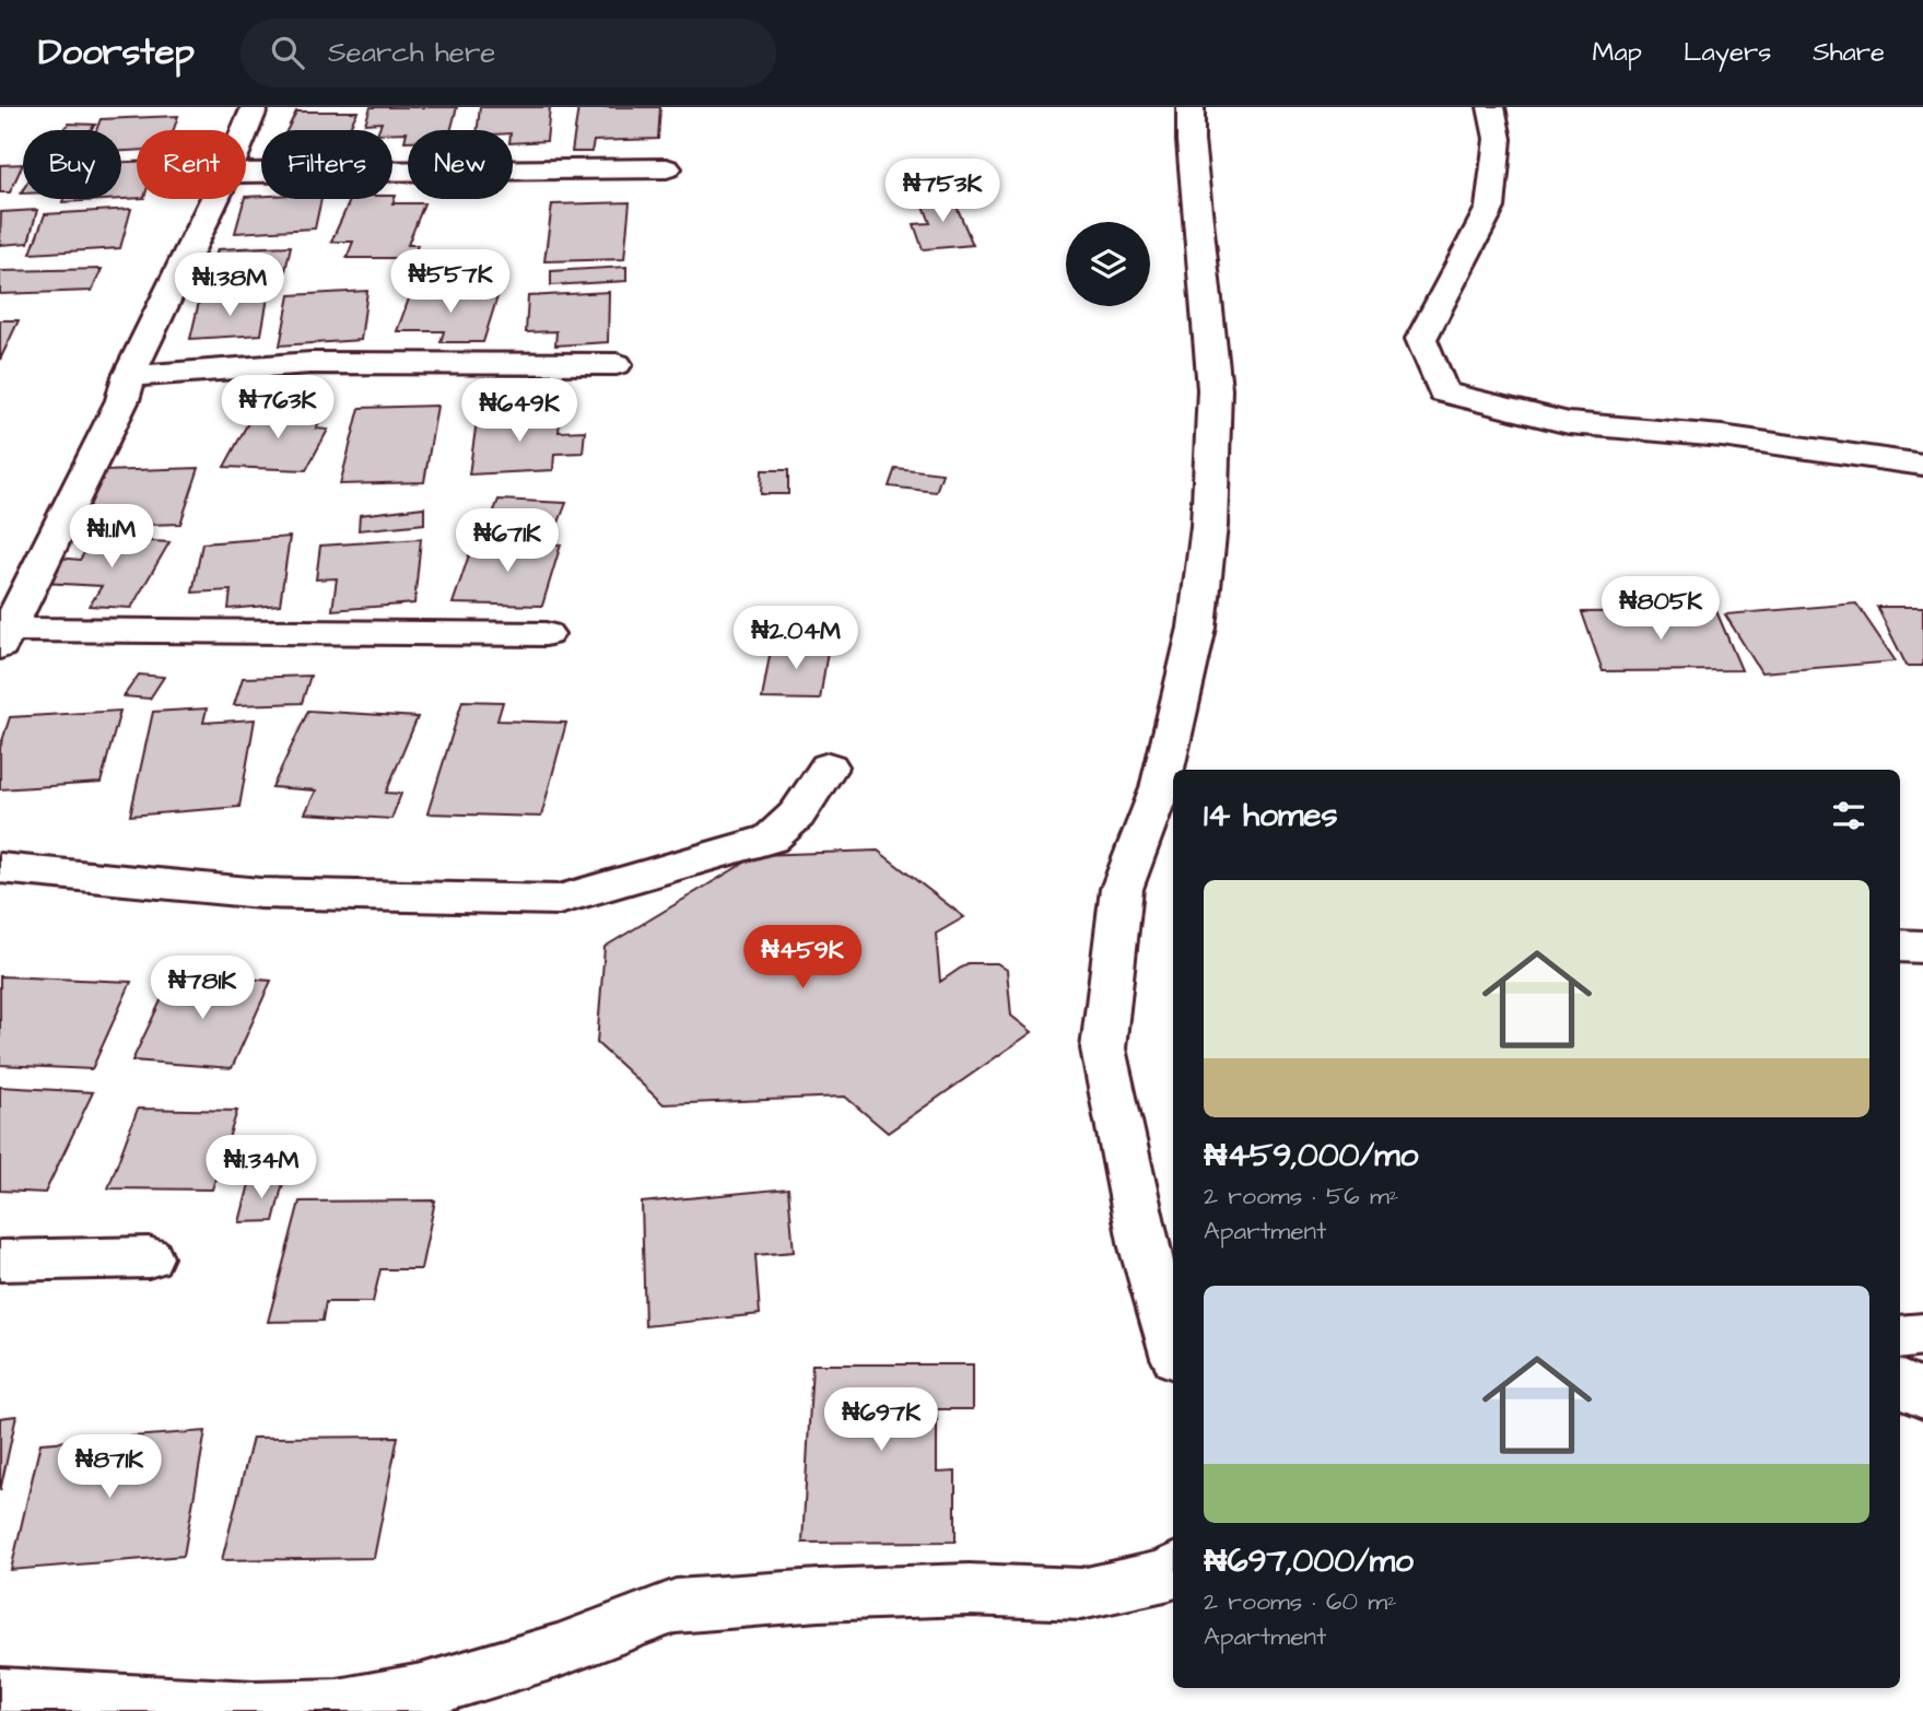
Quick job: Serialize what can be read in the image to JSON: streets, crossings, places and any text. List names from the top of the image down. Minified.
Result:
{"page":{"header":"Doorstep","search":"Search here","nav":["Map","Layers","Share"],"chip":["Buy","Rent","Filters","New"],"price":["₦753K","₦557K","₦1.38M","₦763K","₦649K","₦1.1M","₦671K","₦805K","₦2.04M","₦459K","₦781K","₦1.34M","₦697K","₦871K"],"heading":"14 homes","list":[{"name":"₦459,000/mo","note":"2 rooms · 56 m² · Apartment"},{"name":"₦697,000/mo","note":"2 rooms · 60 m² · Apartment"}]}}
